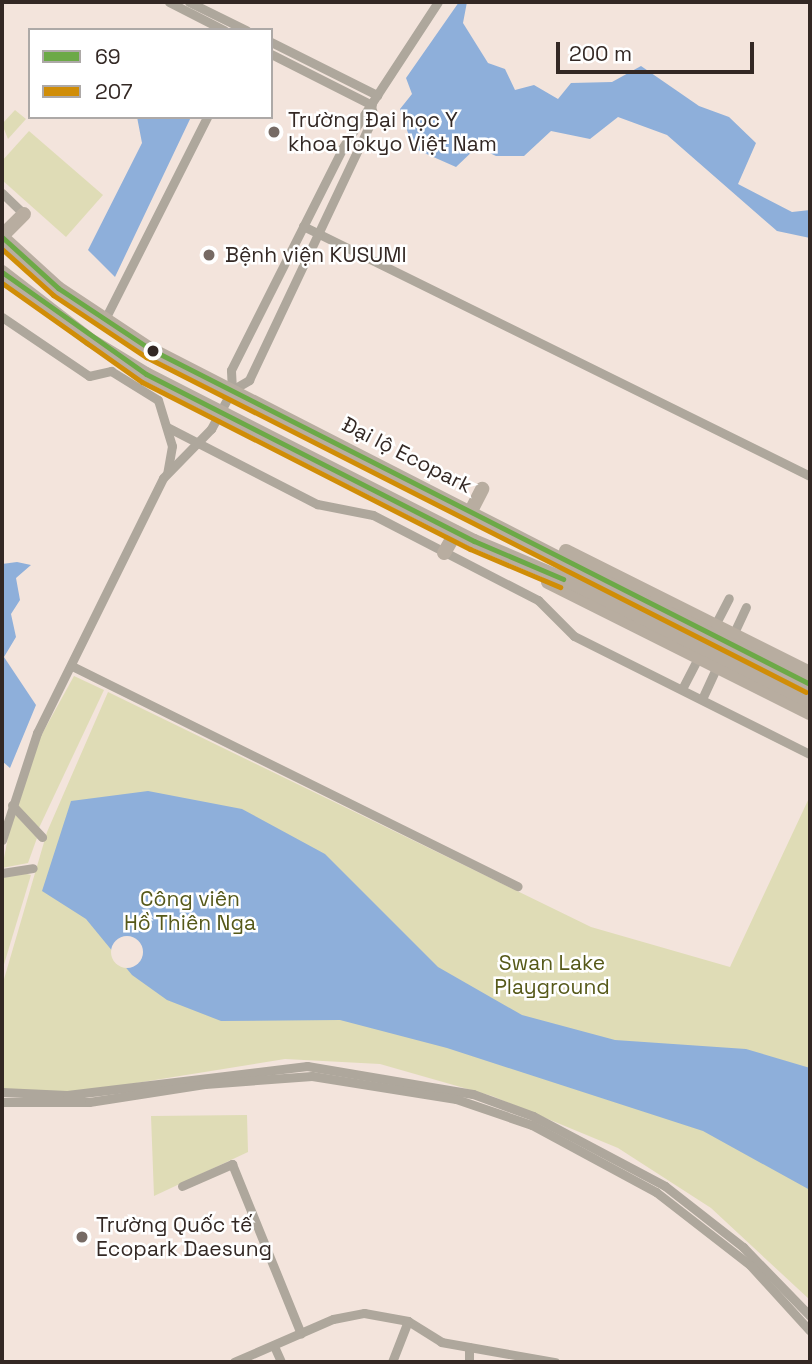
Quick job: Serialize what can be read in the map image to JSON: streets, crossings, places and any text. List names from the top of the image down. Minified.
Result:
{"streets":{"highway":["Đại lộ Ecopark"]},"parks":["Công viên Hồ Thiên Nga","Swan Lake Playground"],"places":["Trường Đại học Y khoa Tokyo Việt Nam","Bệnh viện KUSUMI","Trường Quốc tế Ecopark Daesung"],"lines":["transit line 69","transit line 207"],"legend":["69","207"],"scale_bar":"200 m"}
